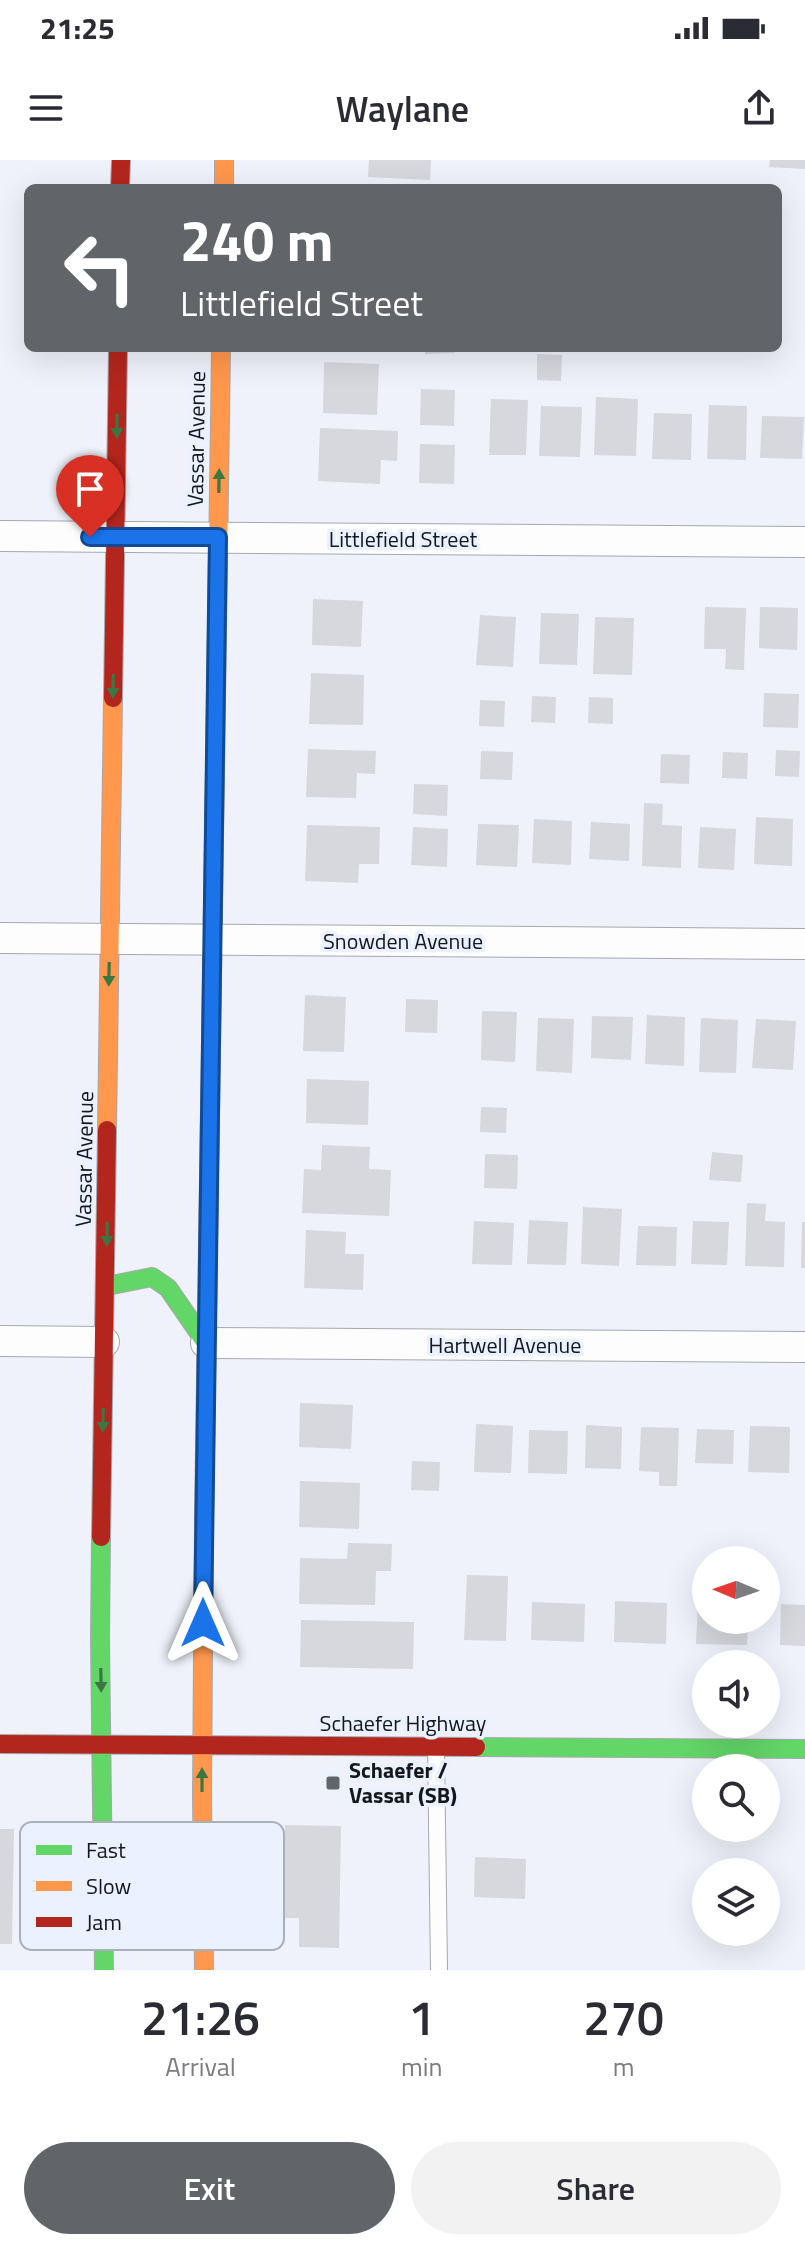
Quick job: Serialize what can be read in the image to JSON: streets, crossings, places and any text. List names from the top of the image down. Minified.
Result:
{"streets":{"street":["Vassar Avenue","Littlefield Street","Snowden Avenue","Hartwell Avenue","Schaefer Highway"]},"crossings":[["Vassar Avenue","Littlefield Street"],["Vassar Avenue","Snowden Avenue"],["Vassar Avenue","Hartwell Avenue"],["Vassar Avenue","Schaefer Highway"]],"places":{"transit":["Schaefer / Vassar (SB)"]},"legend":["Fast","Slow","Jam"],"north":"left","page":{"status":"21:25","header":"Waylane","turn":["240 m","Littlefield Street"],"eta":["21:26","Arrival","1","min","270","m"],"buttons":["Exit","Share"]}}
